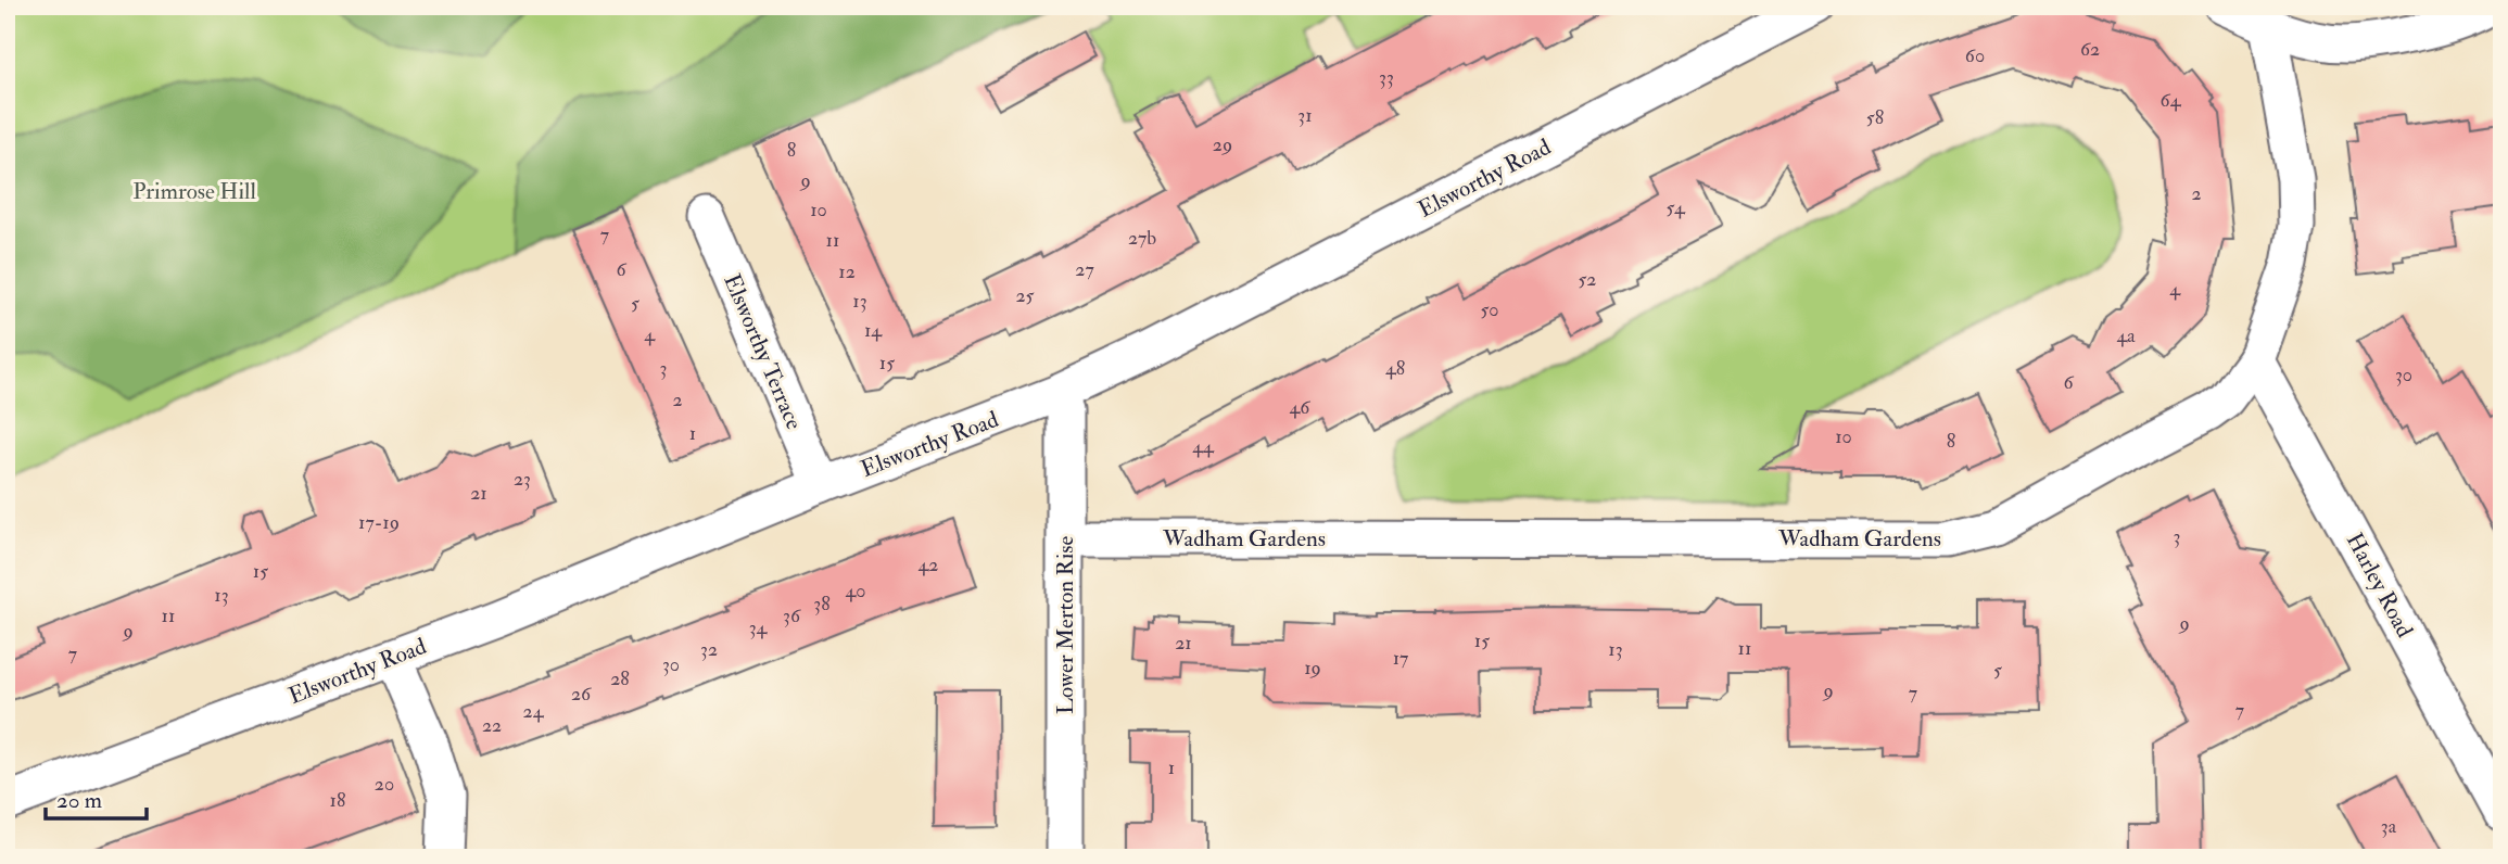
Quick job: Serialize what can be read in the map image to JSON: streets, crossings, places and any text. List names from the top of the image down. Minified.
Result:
{"streets":{"street":["Elsworthy Road","Elsworthy Terrace","Wadham Gardens","Harley Road","Lower Merton Rise"]},"crossings":[["Elsworthy Road","Elsworthy Terrace"],["Elsworthy Road","Lower Merton Rise"],["Wadham Gardens","Harley Road"],["Wadham Gardens","Lower Merton Rise"]],"parks":["Primrose Hill"],"house_numbers":["62","60","33","64","31","58","29","8","9","2","54","10","7","27b","11","6","27","12","52","4","25","13","5","50","14","4","4a","15","3","48","30","6","2","46","1","10","8","44","23","21","17-19","3","42","15","40","13","38","11","36","9","34","9","15","21","11","32","13","7","17","30","19","5","28","9","7","26","7","24","22","1","20","18","3a"],"scale_bar":"20 m"}
